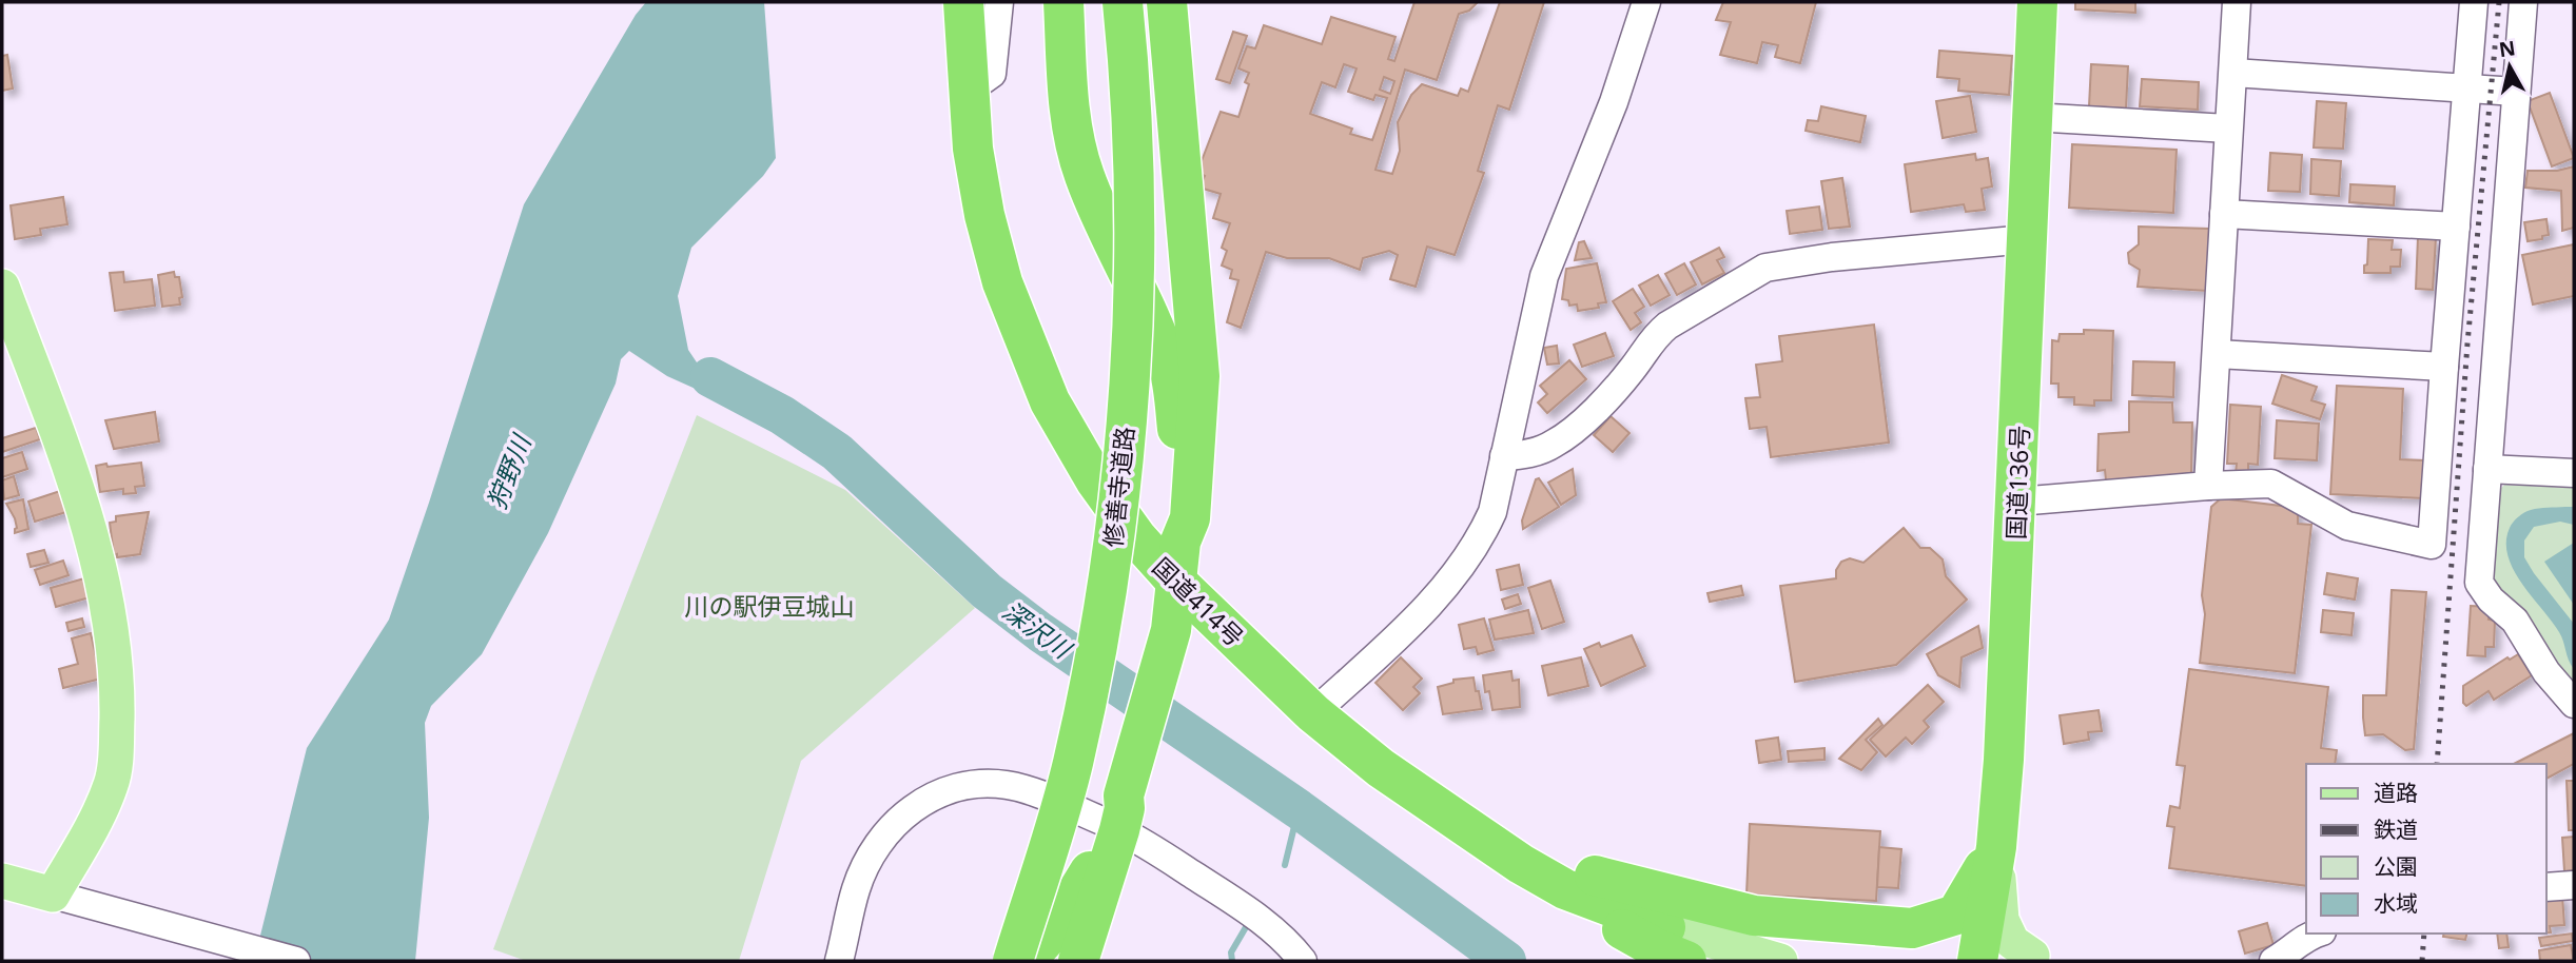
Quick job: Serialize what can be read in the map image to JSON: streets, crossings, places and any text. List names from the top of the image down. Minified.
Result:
{"streets":{"highway":["国道136号","修善寺道路","国道414号"]},"water":["狩野川","深沢川"],"parks":["川の駅伊豆城山"],"legend":["道路","鉄道","公園","水域"],"north":"top"}
